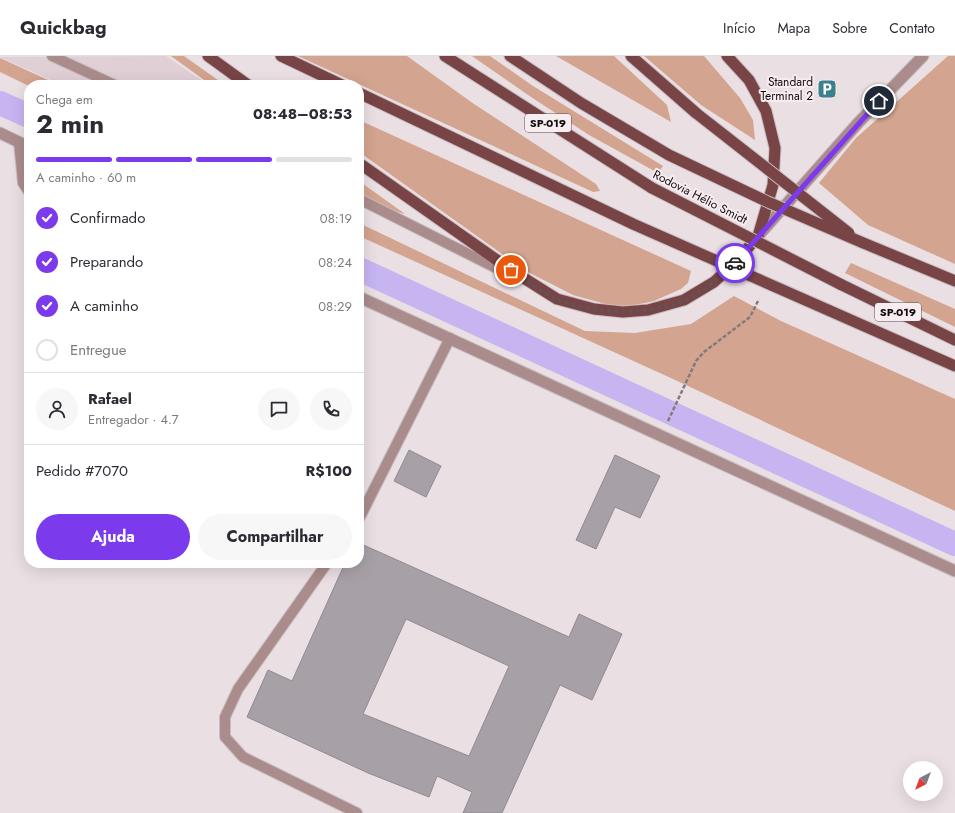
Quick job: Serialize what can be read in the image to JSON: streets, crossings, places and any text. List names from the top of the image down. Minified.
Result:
{"streets":{"main road":["SP-019","Rodovia Hélio Smidt"]},"places":{"parking":["Standard Terminal 2"]},"north":"bottom left","page":{"header":"Quickbag","nav":["Início","Mapa","Sobre","Contato"],"heading":["2 min","Chega em","08:48–08:53"],"panel":["Rafael","Entregador · 4.7","Pedido #7070","R$100"],"bar":"A caminho · 60 m","list":[["Confirmado","08:19"],["Preparando","08:24"],["A caminho","08:29"],"Entregue"],"buttons":["Ajuda","Compartilhar"]}}
